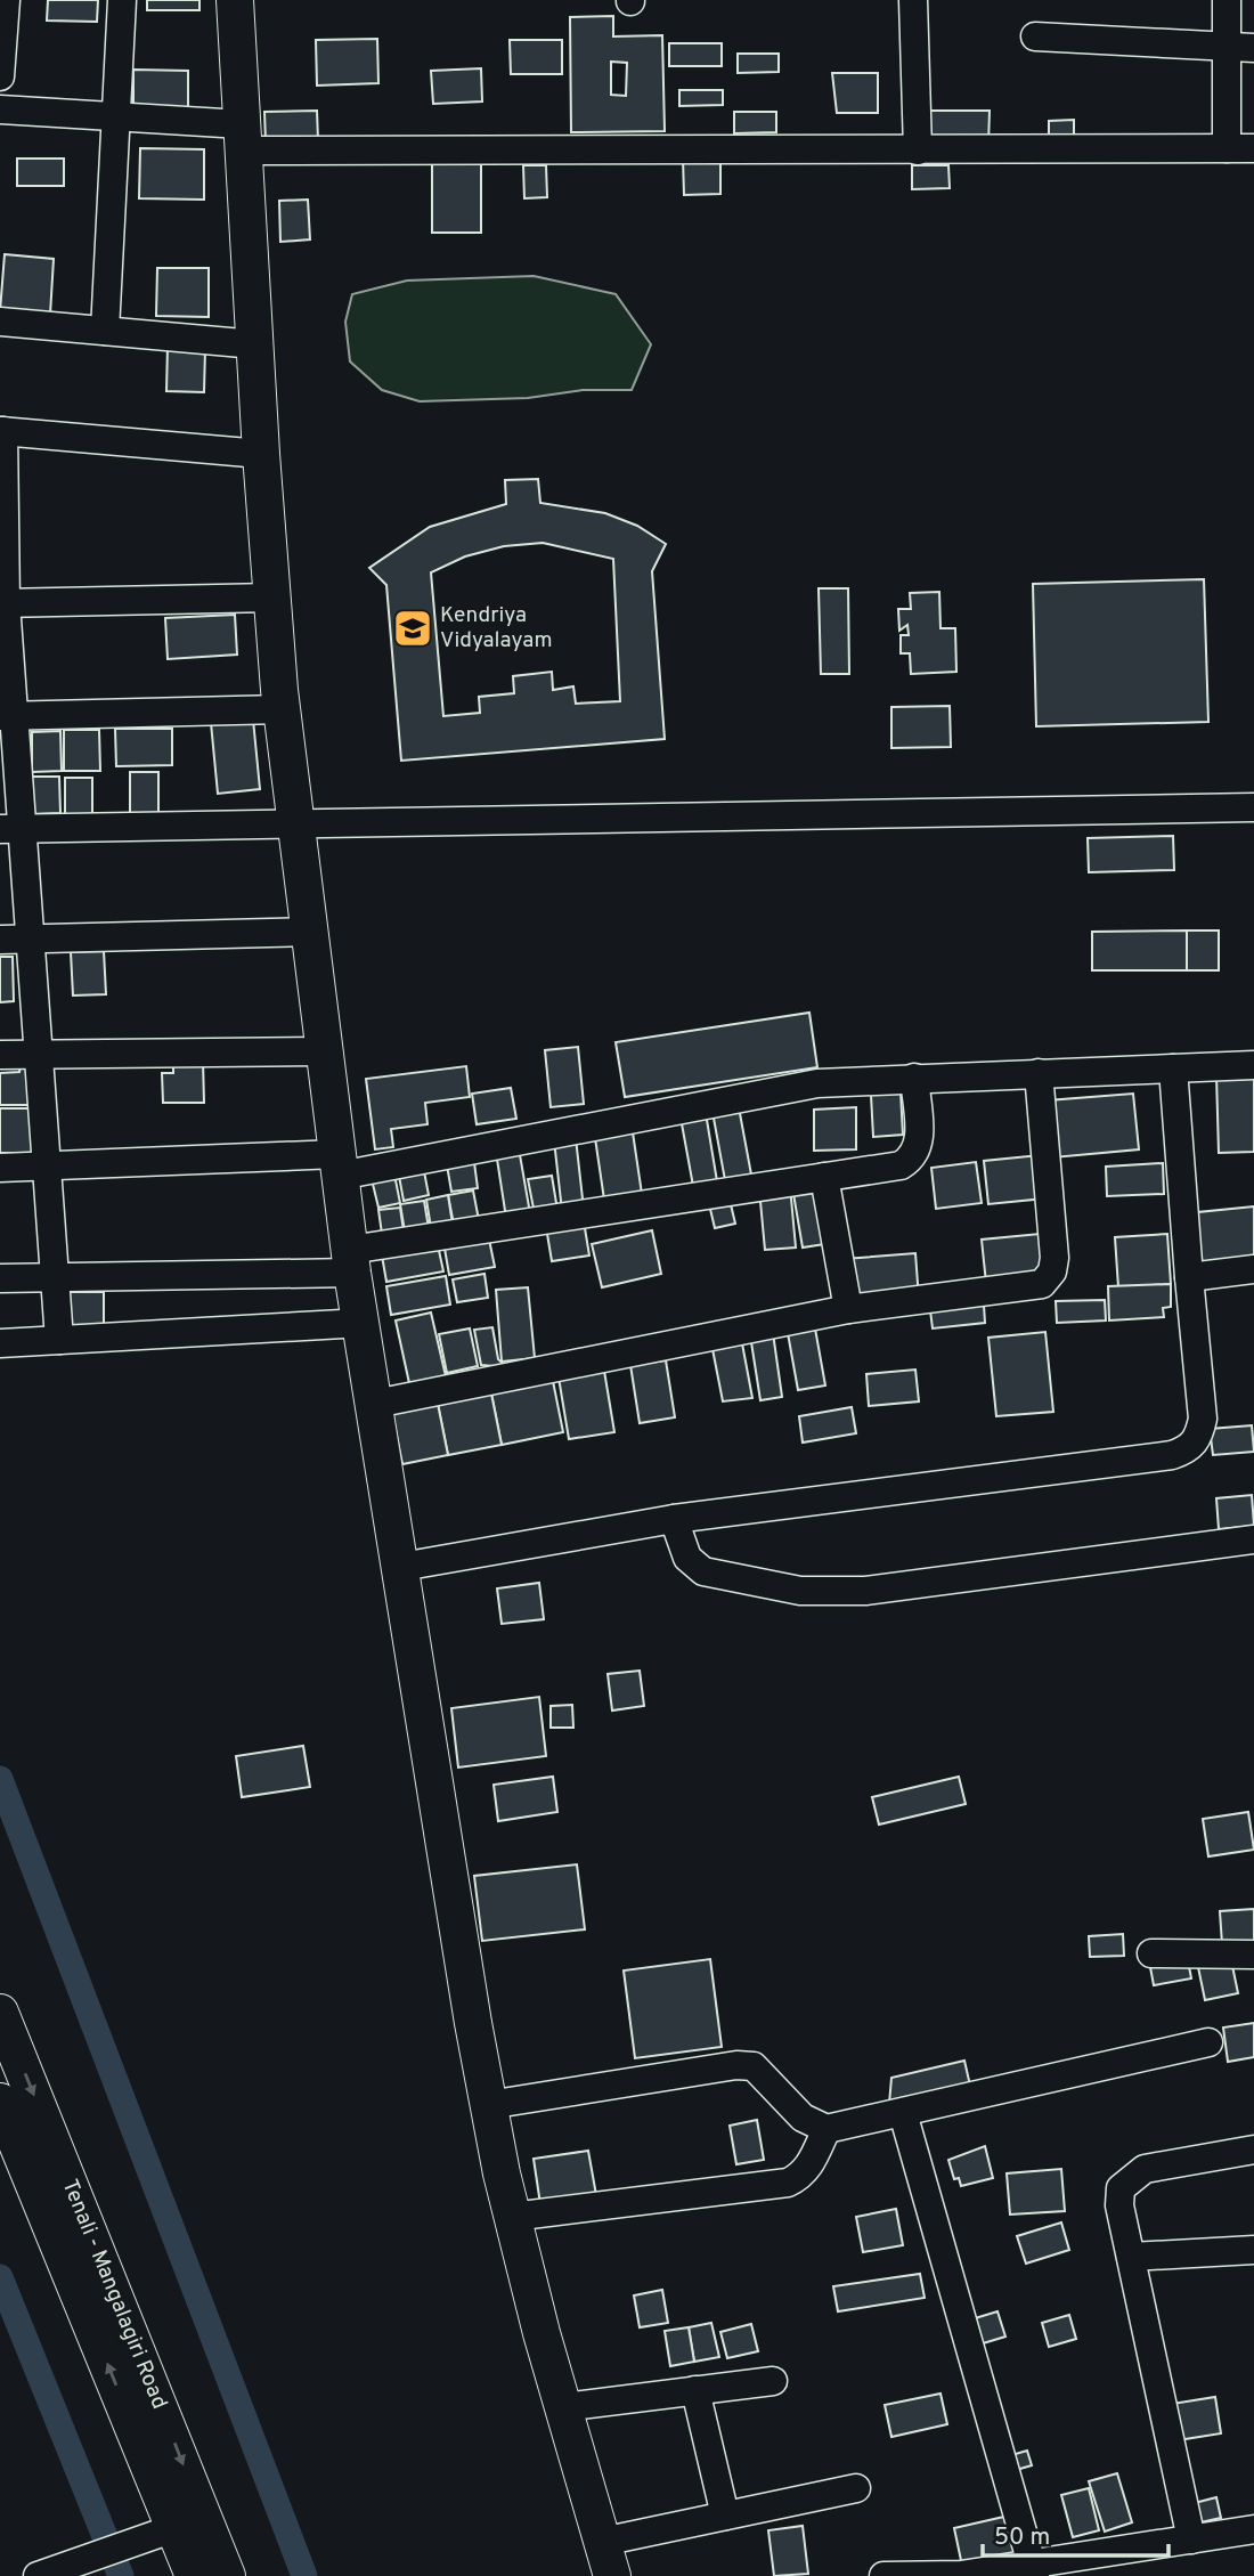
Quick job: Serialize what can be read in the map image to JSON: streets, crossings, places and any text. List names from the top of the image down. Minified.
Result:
{"streets":{"main road":["Tenali - Mangalagiri Road"]},"places":{"school or university":["Kendriya Vidyalayam"]},"scale_bar":"50 m"}
